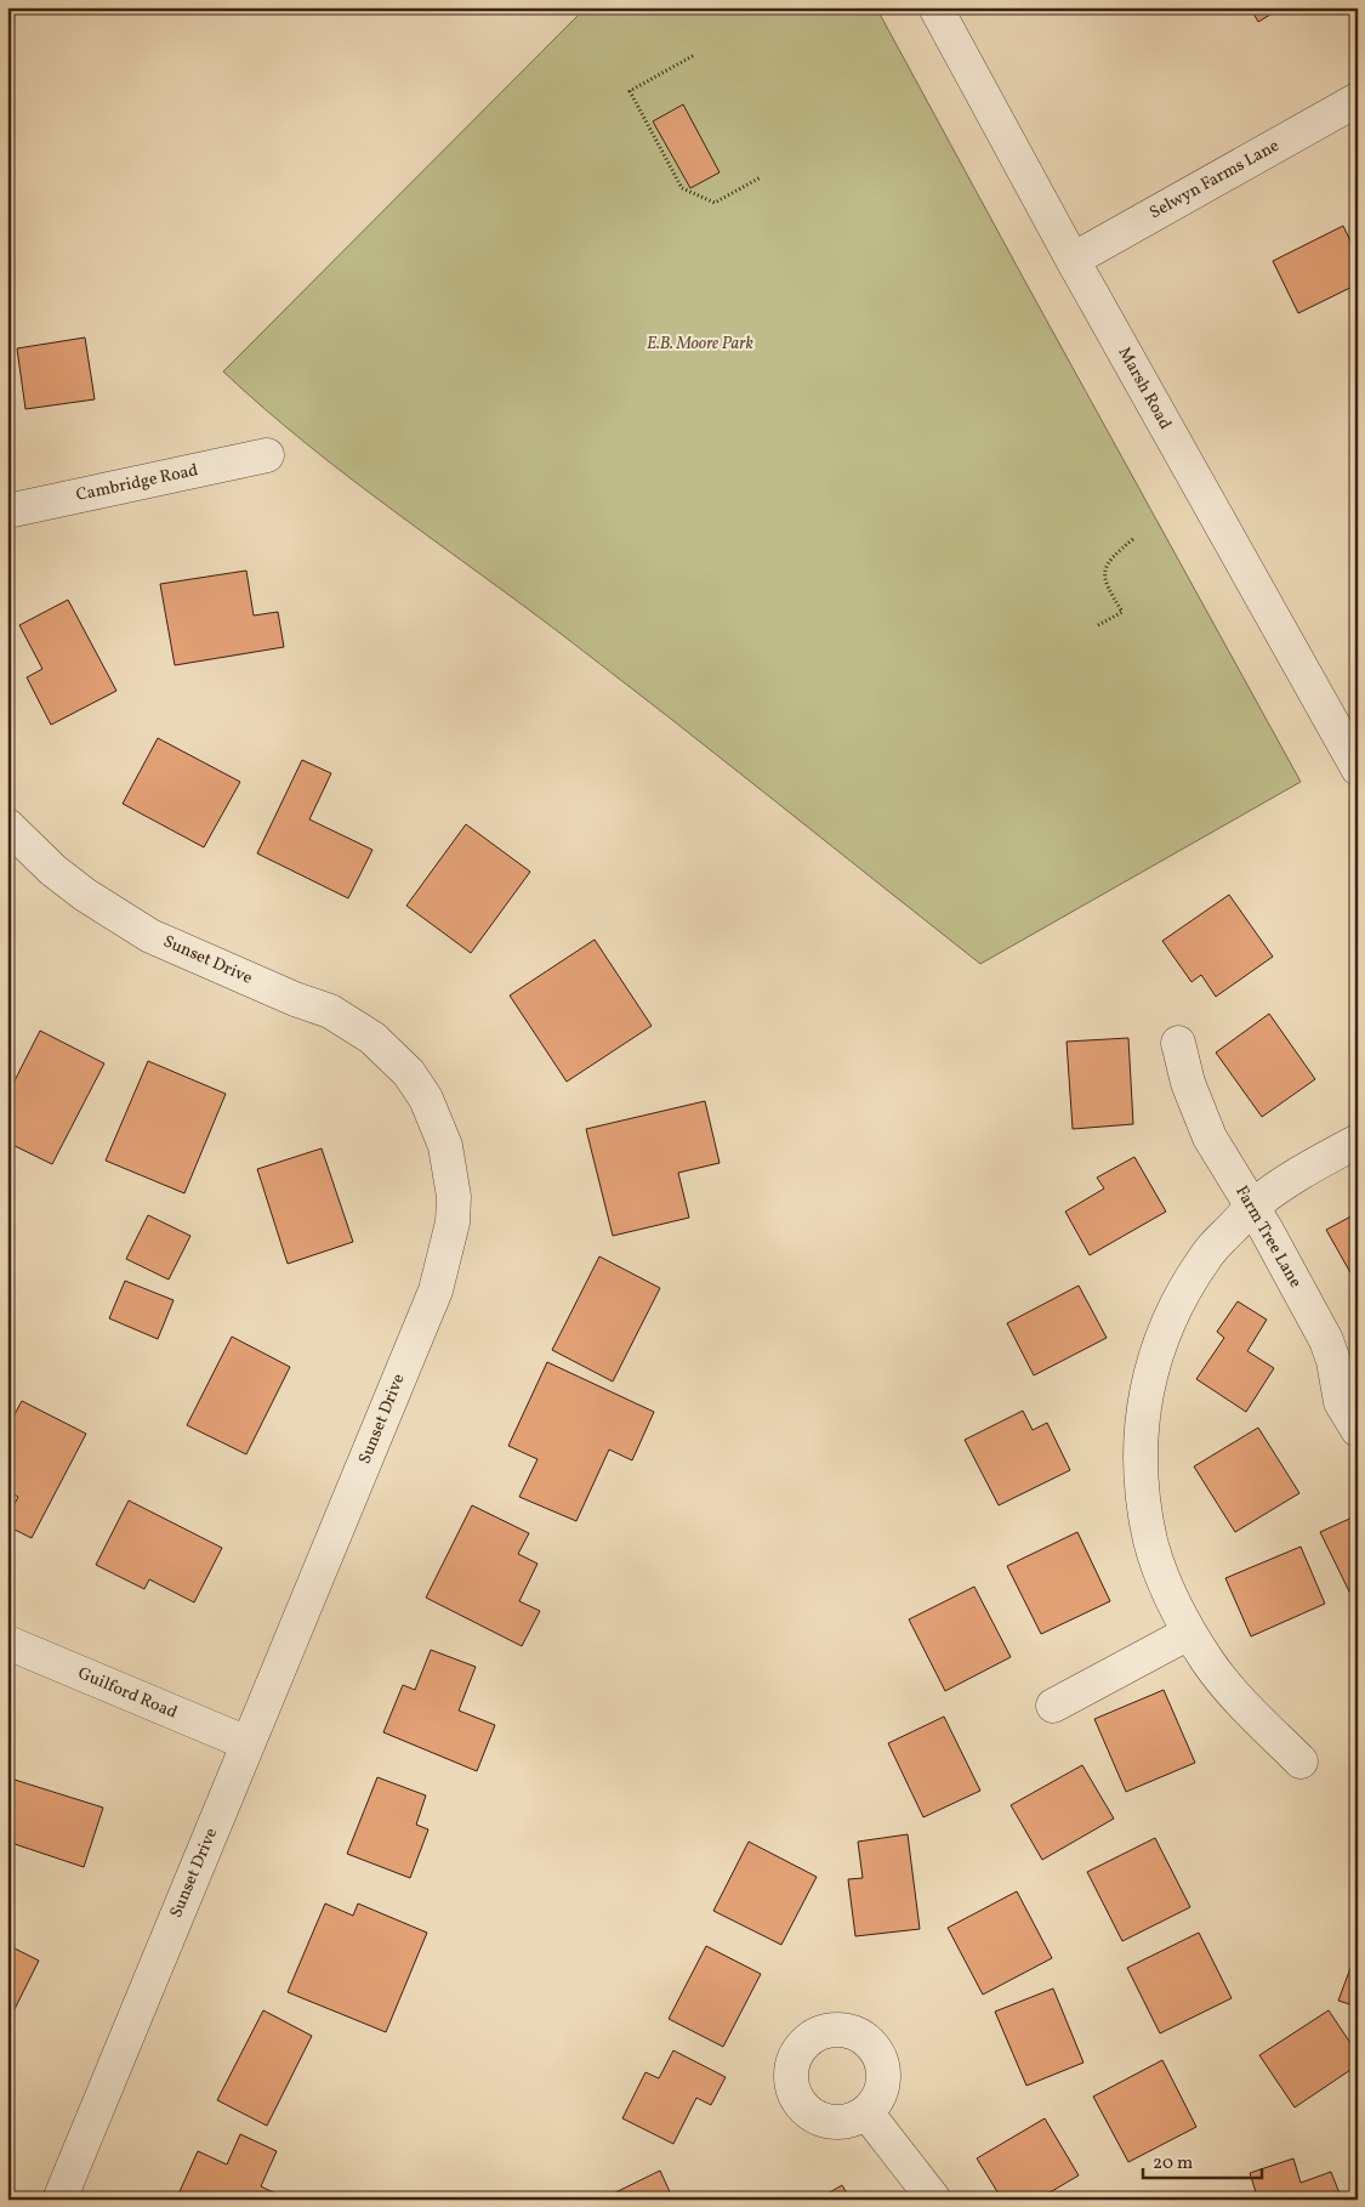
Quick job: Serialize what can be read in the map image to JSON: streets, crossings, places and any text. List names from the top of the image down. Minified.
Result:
{"streets":{"street":["Selwyn Farms Lane","Marsh Road","Cambridge Road","Sunset Drive","Farm Tree Lane","Guilford Road"]},"crossings":[["Selwyn Farms Lane","Marsh Road"],["Sunset Drive","Guilford Road"]],"parks":["E.B. Moore Park"],"scale_bar":"20 m"}
